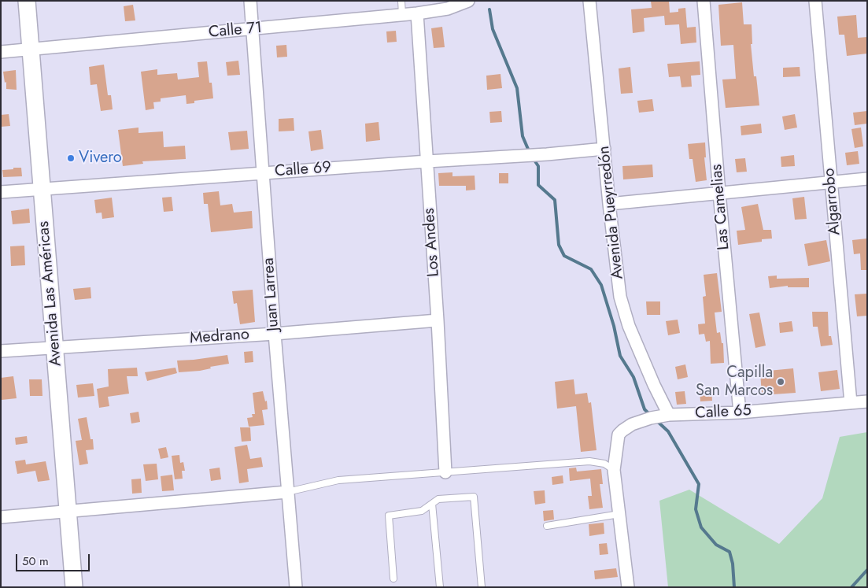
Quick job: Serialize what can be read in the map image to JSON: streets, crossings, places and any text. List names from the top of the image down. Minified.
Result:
{"streets":{"main road":["Avenida Las Américas"],"street":["Calle 71","Calle 69","Algarrobo","Las Camelias","Avenida Pueyrredón","Los Andes","Juan Larrea","Medrano","Calle 65"]},"crossings":[["Calle 71","Los Andes"],["Calle 71","Avenida Las Américas"],["Calle 71","Juan Larrea"],["Calle 69","Avenida Pueyrredón"],["Calle 69","Los Andes"],["Calle 69","Avenida Las Américas"],["Calle 69","Juan Larrea"],["Algarrobo","Calle 65"],["Las Camelias","Calle 65"],["Avenida Pueyrredón","Calle 65"],["Los Andes","Medrano"],["Avenida Las Américas","Medrano"],["Juan Larrea","Medrano"]],"places":["Vivero","Capilla San Marcos"],"scale_bar":"50 m"}
